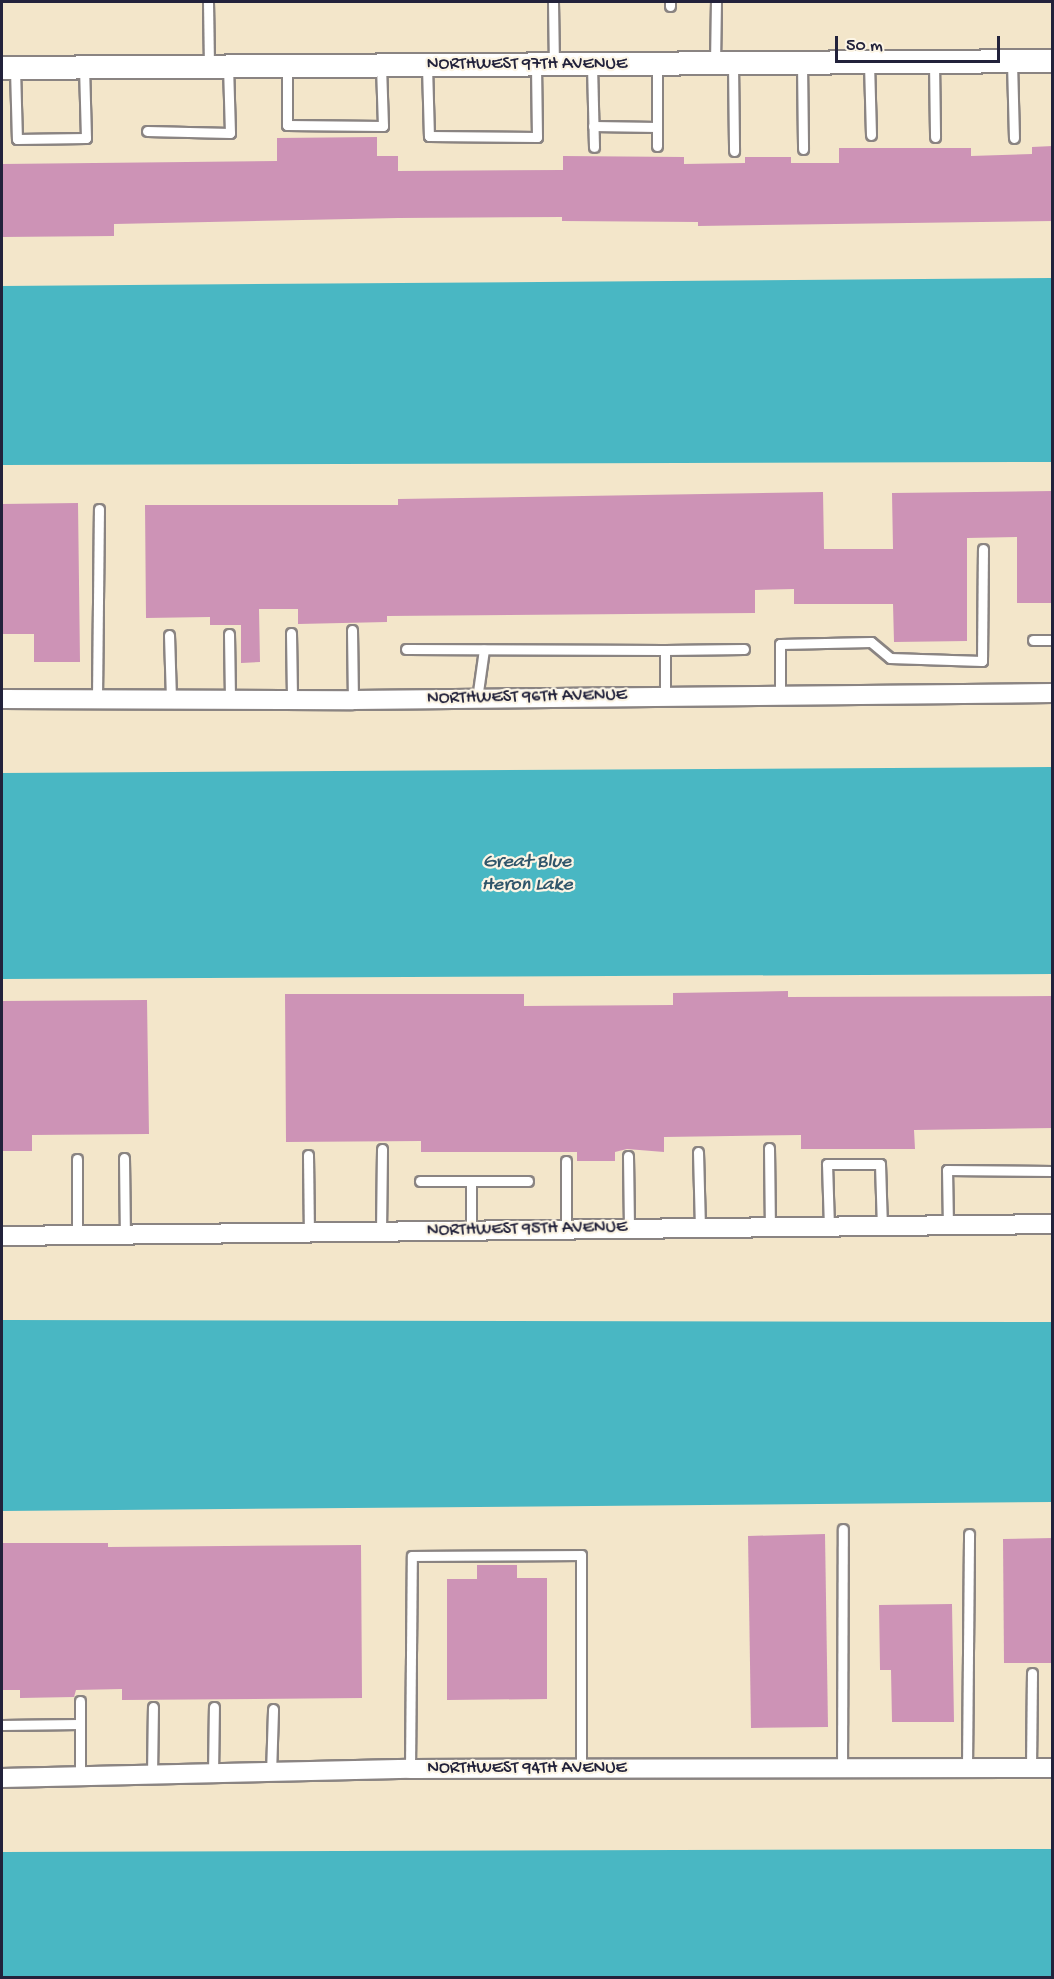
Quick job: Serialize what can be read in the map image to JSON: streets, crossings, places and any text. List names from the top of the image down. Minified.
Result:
{"streets":{"street":["NORTHWEST 97TH AVENUE","NORTHWEST 96TH AVENUE","NORTHWEST 95TH AVENUE","NORTHWEST 94TH AVENUE"]},"water":["Great Blue Heron Lake"],"scale_bar":"50 m"}
